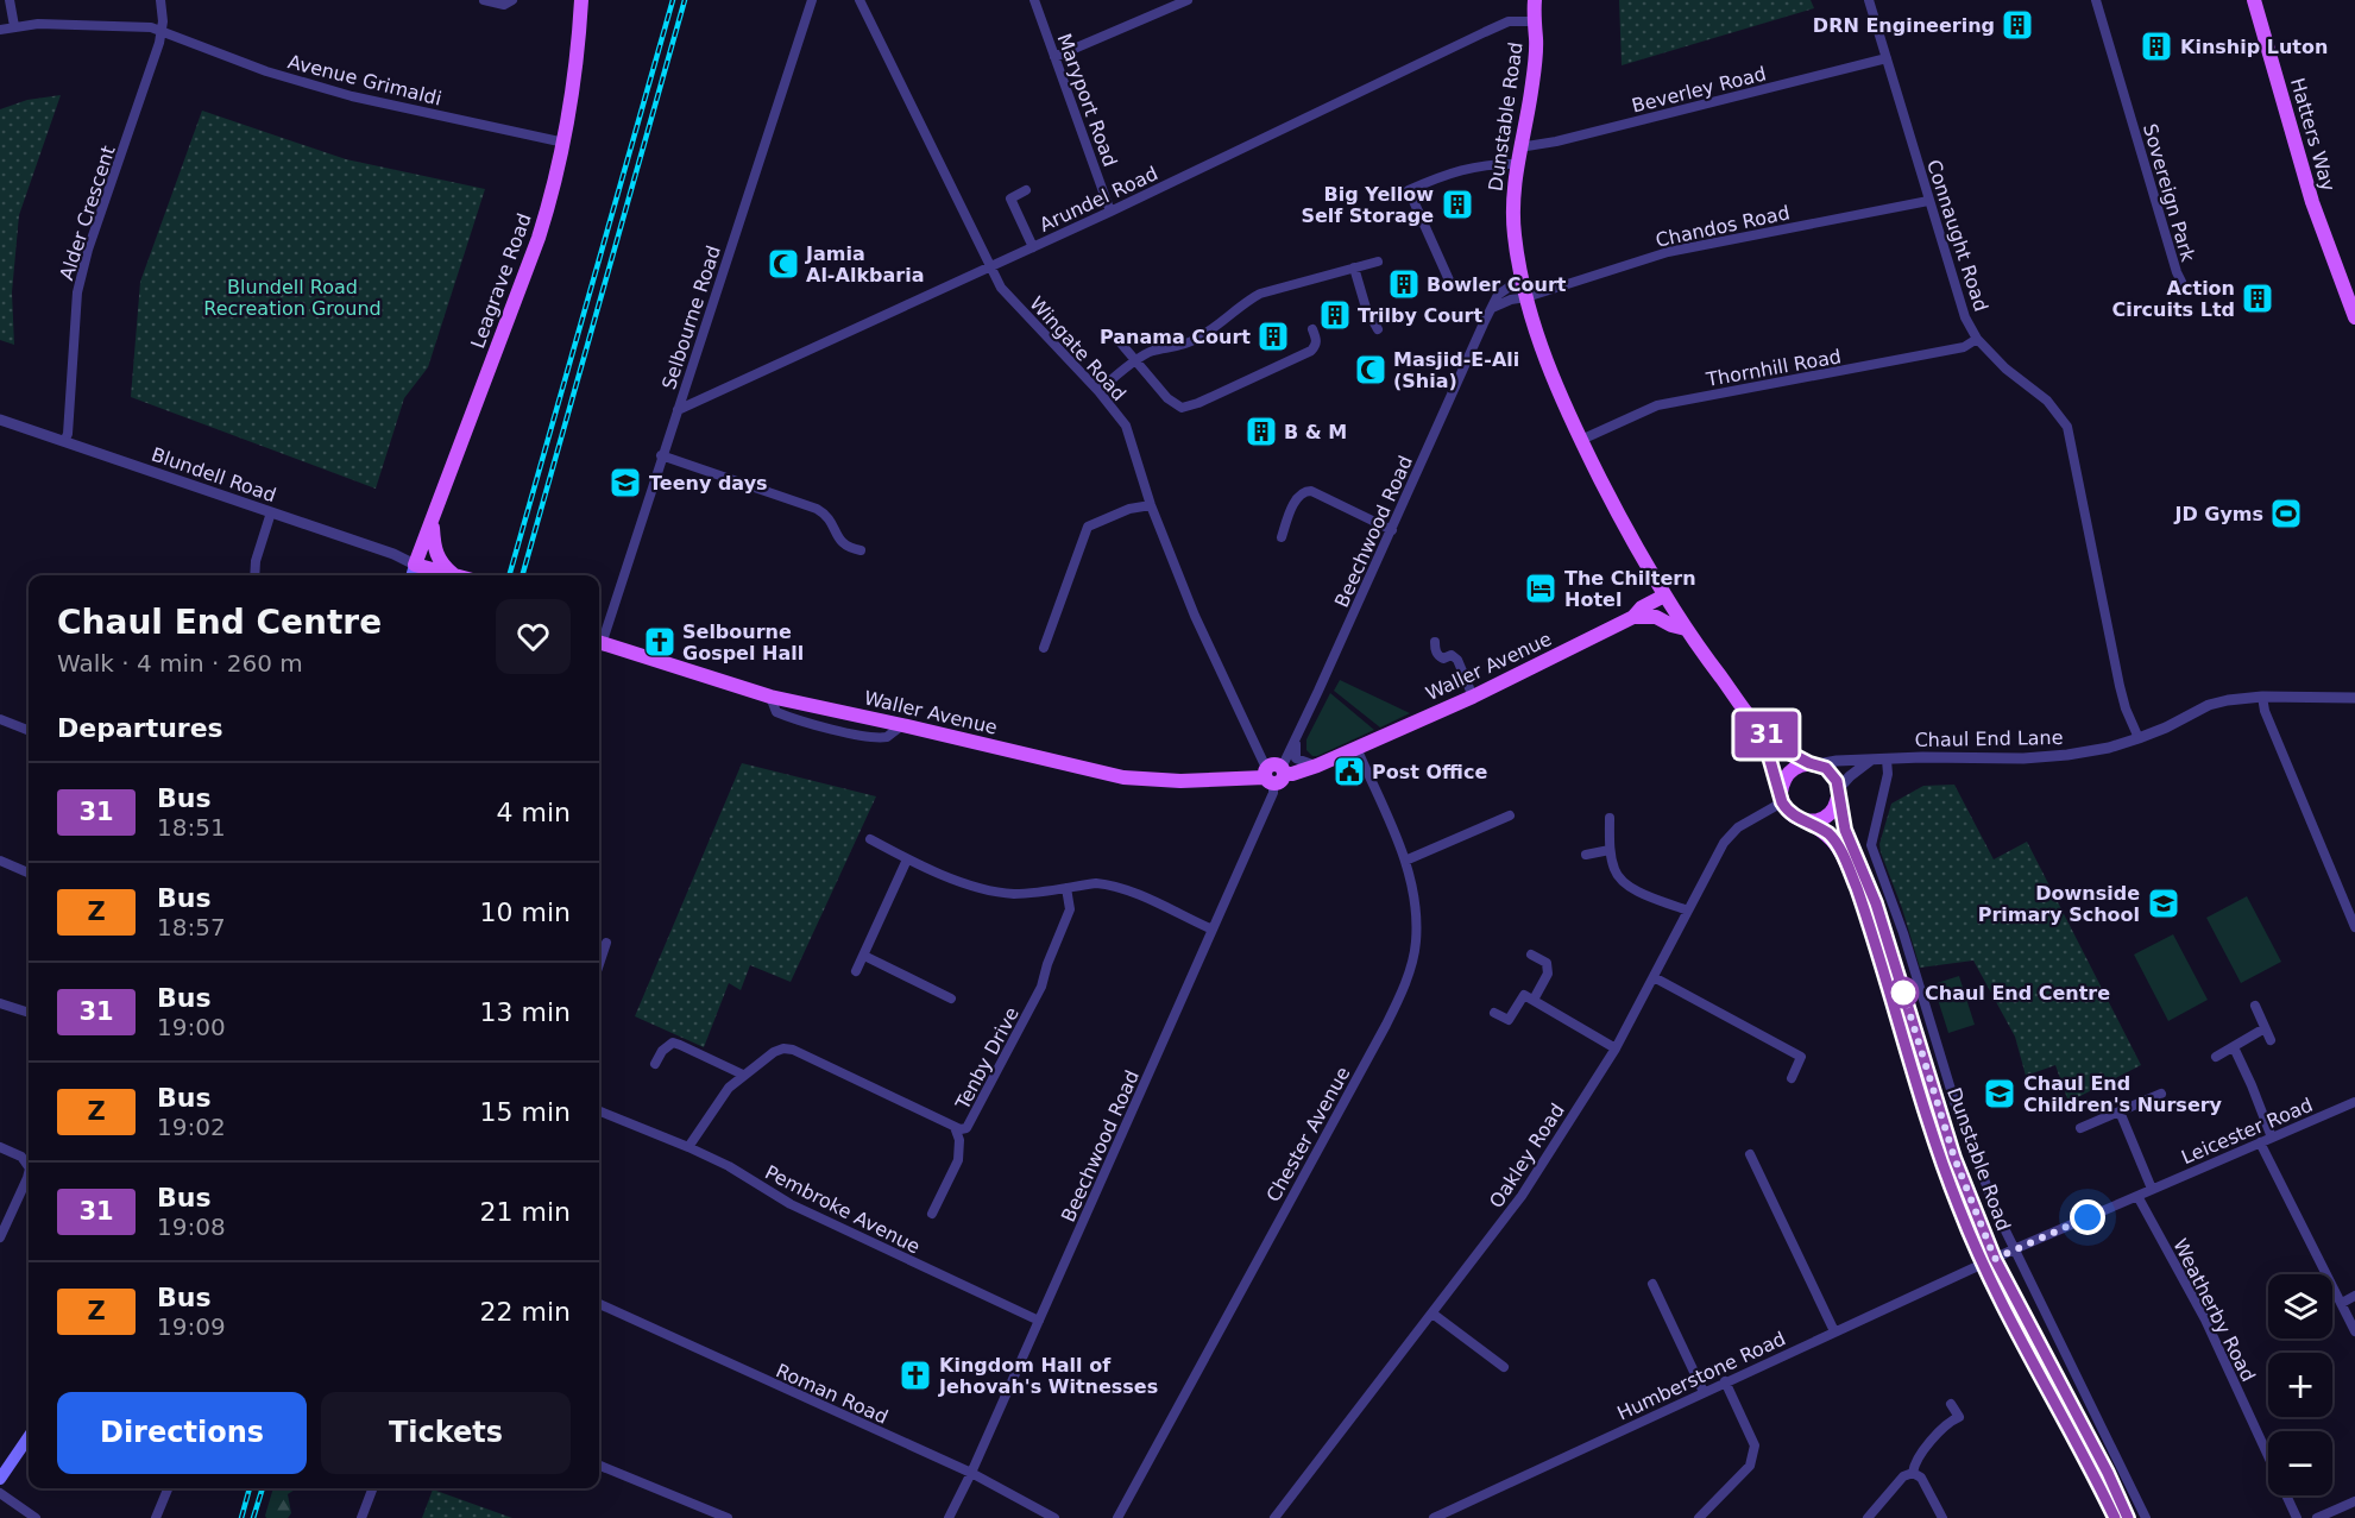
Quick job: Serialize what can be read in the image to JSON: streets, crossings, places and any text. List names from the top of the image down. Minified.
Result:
{"streets":{"main road":["Dunstable Road","Hatters Way","Leagrave Road","Waller Avenue"],"street":["Avenue Grimaldi","Beverley Road","Maryport Road","Sovereign Park","Arundel Road","Alder Crescent","Chandos Road","Connaught Road","Selbourne Road","Wingate Road","Thornhill Road","Blundell Road","Beechwood Road","Chaul End Lane","Tenby Drive","Leicester Road","Chester Avenue","Oakley Road","Pembroke Avenue","Weatherby Road","Humberstone Road","Roman Road"]},"crossings":[["Avenue Grimaldi","Alder Crescent"],["Avenue Grimaldi","Leagrave Road"],["Beverley Road","Dunstable Road"],["Beverley Road","Connaught Road"],["Maryport Road","Arundel Road"],["Dunstable Road","Arundel Road"],["Dunstable Road","Chandos Road"],["Dunstable Road","Thornhill Road"],["Dunstable Road","Beechwood Road"],["Dunstable Road","Waller Avenue"],["Dunstable Road","Chaul End Lane"],["Dunstable Road","Leicester Road"],["Dunstable Road","Oakley Road"],["Dunstable Road","Humberstone Road"],["Arundel Road","Selbourne Road"],["Arundel Road","Wingate Road"],["Alder Crescent","Blundell Road"],["Chandos Road","Connaught Road"],["Connaught Road","Thornhill Road"],["Connaught Road","Chaul End Lane"],["Leagrave Road","Blundell Road"],["Wingate Road","Beechwood Road"],["Wingate Road","Waller Avenue"],["Beechwood Road","Waller Avenue"],["Beechwood Road","Pembroke Avenue"],["Beechwood Road","Roman Road"],["Waller Avenue","Chester Avenue"],["Chaul End Lane","Oakley Road"],["Tenby Drive","Pembroke Avenue"],["Leicester Road","Weatherby Road"],["Leicester Road","Humberstone Road"]],"parks":["Blundell Road Recreation Ground"],"places":{"building":["DRN Engineering","Kinship Luton","Big Yellow Self Storage","Bowler Court","Action Circuits Ltd","Trilby Court","Panama Court","B & M"],"mosque":["Jamia Al-Alkbaria","Masjid-E-Ali (Shia)"],"school or university":["Teeny days","Downside Primary School","Chaul End Children's Nursery"],"sports":["JD Gyms"],"hotel":["The Chiltern Hotel"],"church":["Selbourne Gospel Hall","Kingdom Hall of Jehovah's Witnesses"],"public building":["Post Office"],"other":["Chaul End Centre"]},"lines":["bus line 31"],"page":{"on_map":"31","heading":[["Chaul End Centre","Walk · 4 min · 260 m"],"Departures"],"list":[{"mark":"31","name":"Bus","note":"18:51","value":"4 min"},{"mark":"Z","name":"Bus","note":"18:57","value":"10 min"},{"mark":"31","name":"Bus","note":"19:00","value":"13 min"},{"mark":"Z","name":"Bus","note":"19:02","value":"15 min"},{"mark":"31","name":"Bus","note":"19:08","value":"21 min"},{"mark":"Z","name":"Bus","note":"19:09","value":"22 min"}],"map_buttons":["+","−"],"buttons":["Directions","Tickets"]}}
